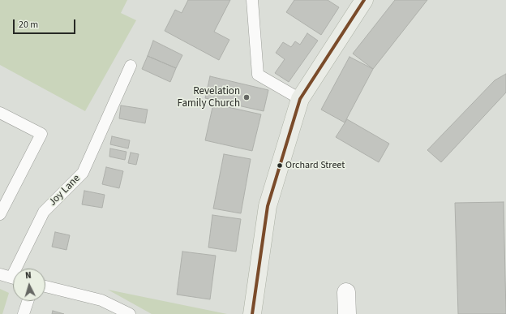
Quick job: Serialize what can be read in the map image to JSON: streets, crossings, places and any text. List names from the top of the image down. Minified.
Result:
{"streets":{"lane":["Joy Lane"]},"places":["Revelation Family Church","Orchard Street"],"scale_bar":"20 m","north":"top"}
